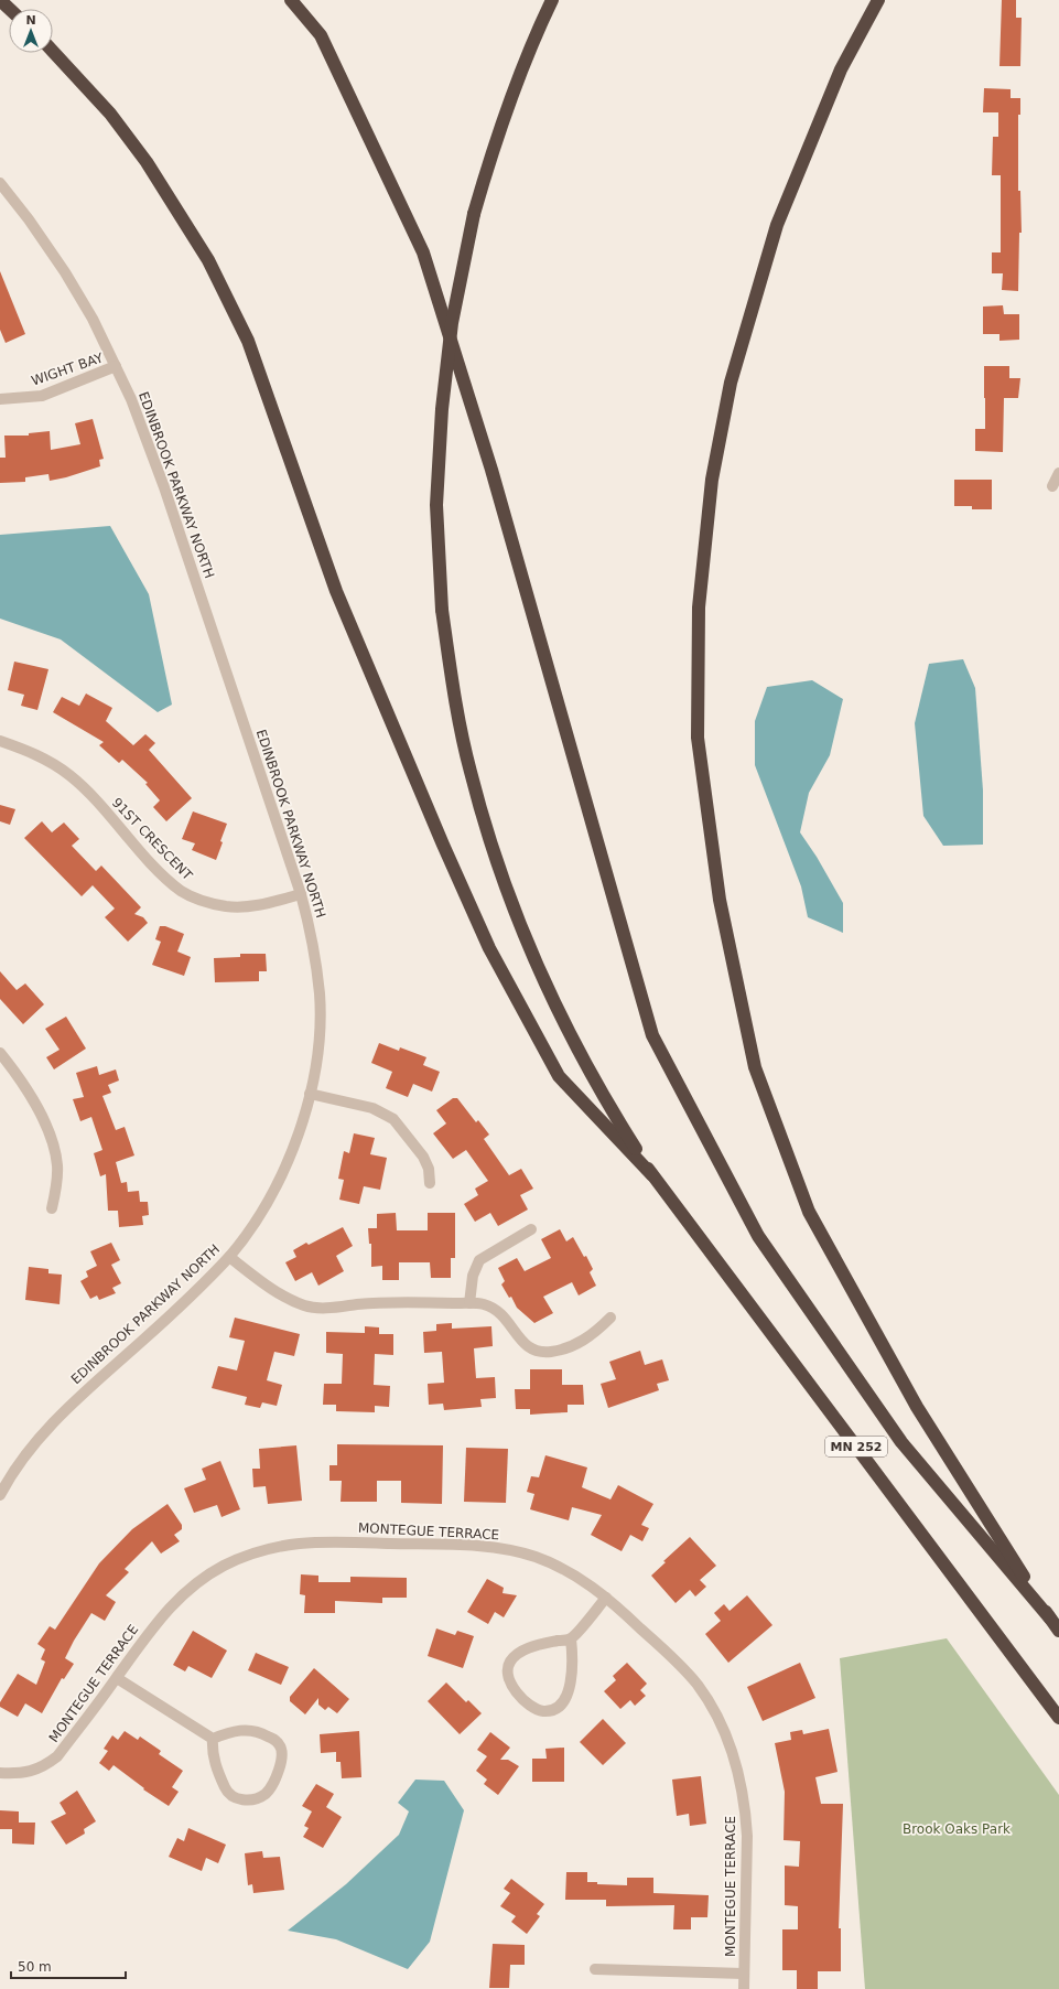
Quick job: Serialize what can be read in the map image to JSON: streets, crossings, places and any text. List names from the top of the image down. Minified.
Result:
{"streets":{"highway":["MN 252"],"street":["WIGHT BAY","EDINBROOK PARKWAY NORTH","91ST CRESCENT","MONTEGUE TERRACE"]},"crossings":[["WIGHT BAY","EDINBROOK PARKWAY NORTH"],["EDINBROOK PARKWAY NORTH","91ST CRESCENT"]],"parks":["Brook Oaks Park"],"scale_bar":"50 m","north":"top"}
